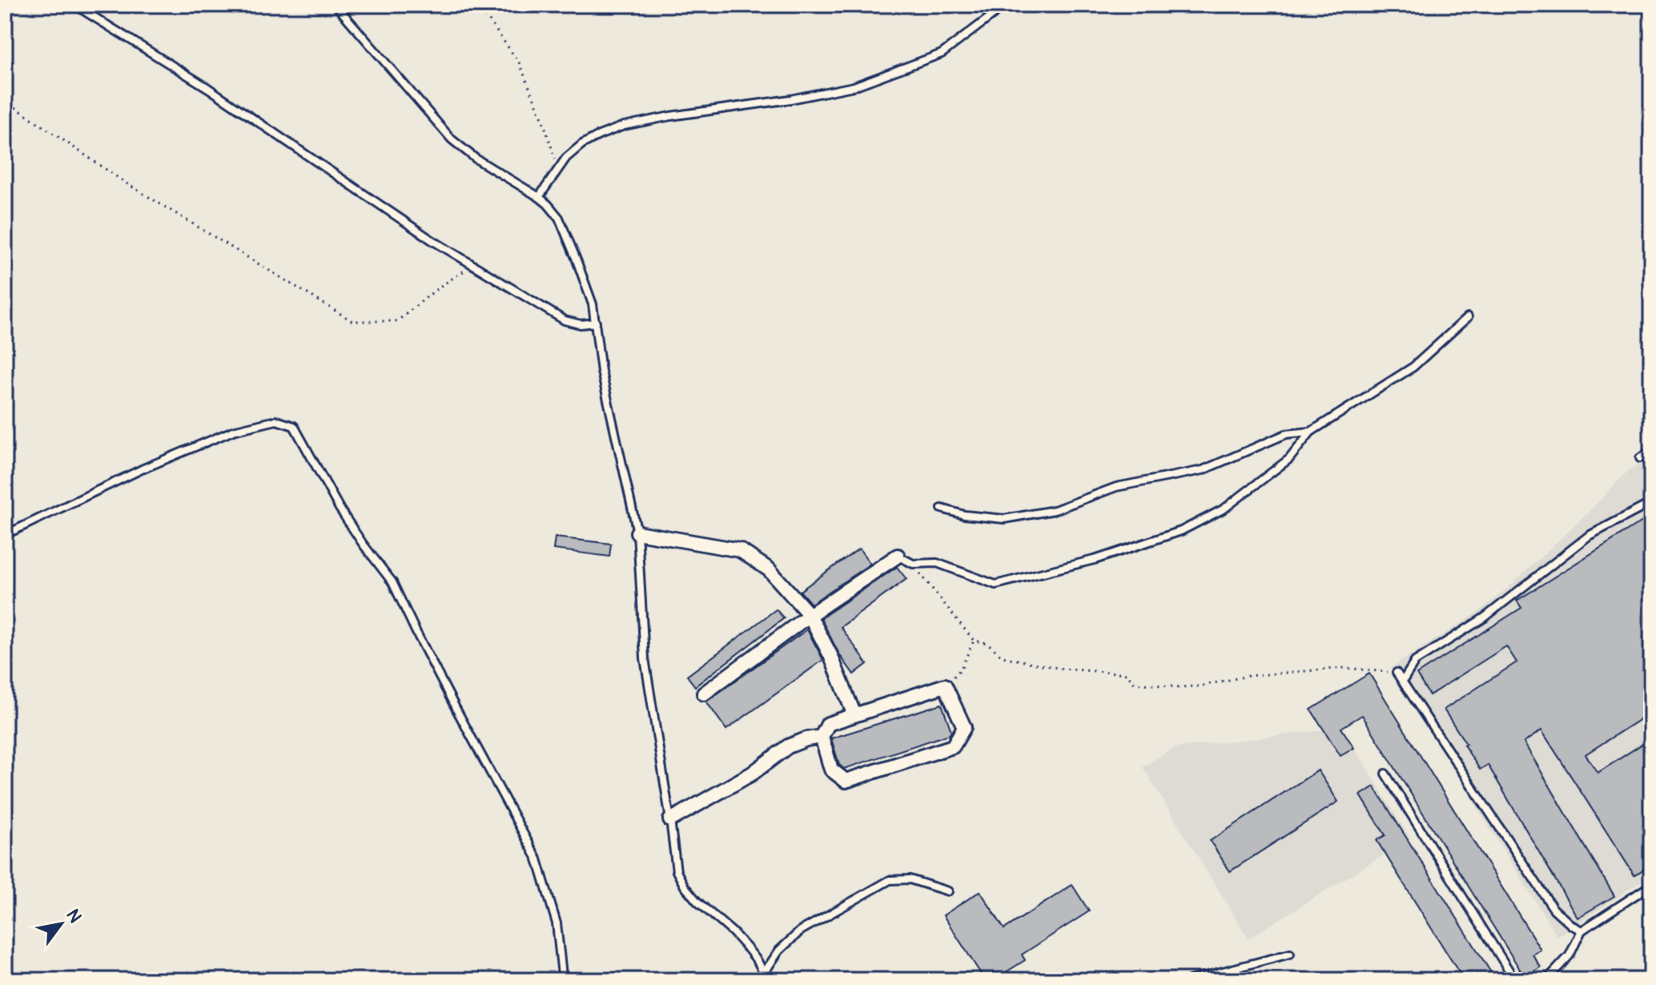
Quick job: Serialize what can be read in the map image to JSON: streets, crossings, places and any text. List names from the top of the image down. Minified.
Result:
{"north":"top right"}
